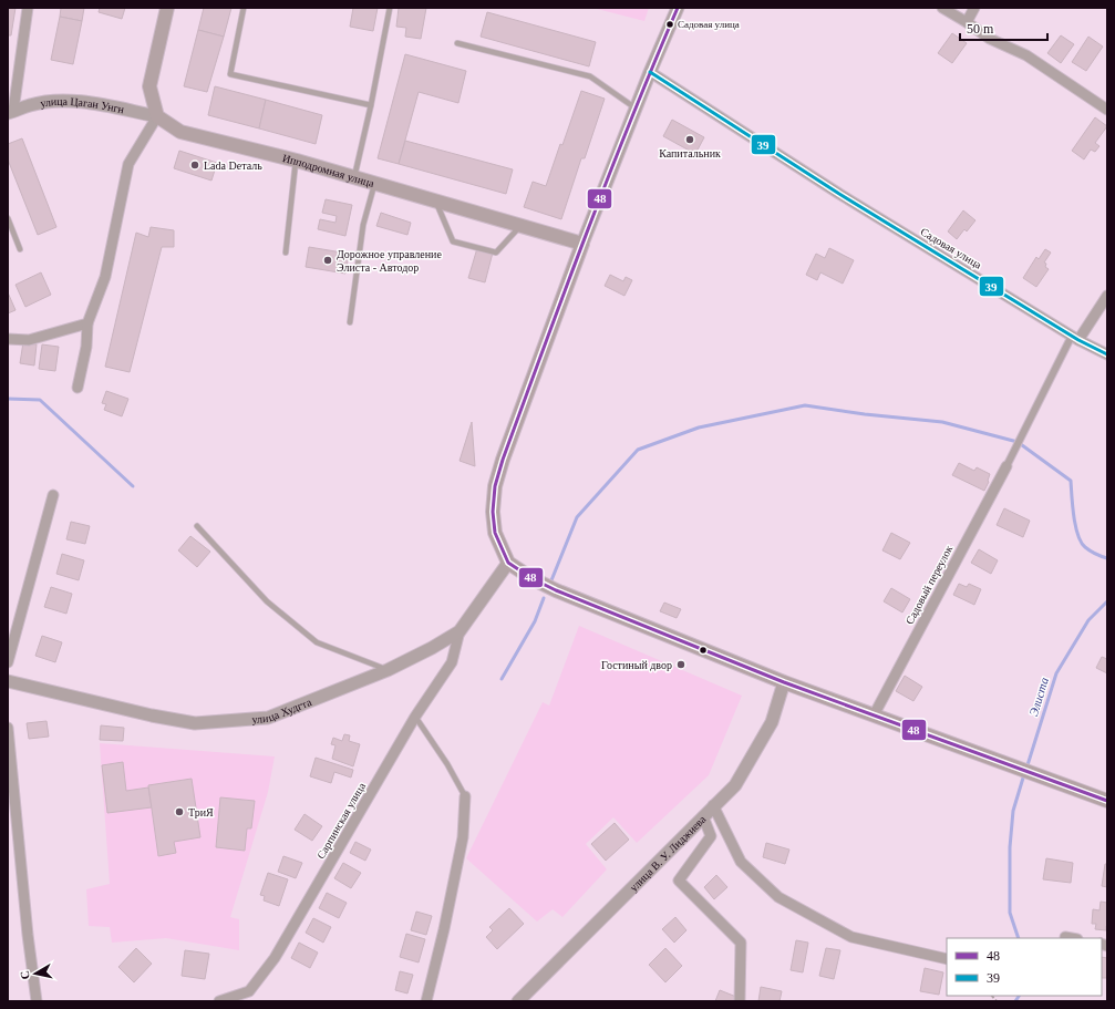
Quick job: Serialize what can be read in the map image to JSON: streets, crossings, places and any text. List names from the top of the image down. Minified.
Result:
{"streets":{"main road":["Ипподромная улица"],"street":["улица Цаган Унгн","Садовая улица","Садовый переулок","улица Худгта","Сарпинская улица","улица В. У. Лиджиева"]},"crossings":[["улица Цаган Унгн","Ипподромная улица"],["улица Худгта","Сарпинская улица"]],"water":["Элиста"],"places":["Садовая улица","Капитальник","Lada Dеталь","Дорожное управление Элиста - Автодор","Гостиный двор","ТриЯ"],"lines":["transit line 48","transit line 39"],"legend":["48","39"],"scale_bar":"50 m","north":"left"}
